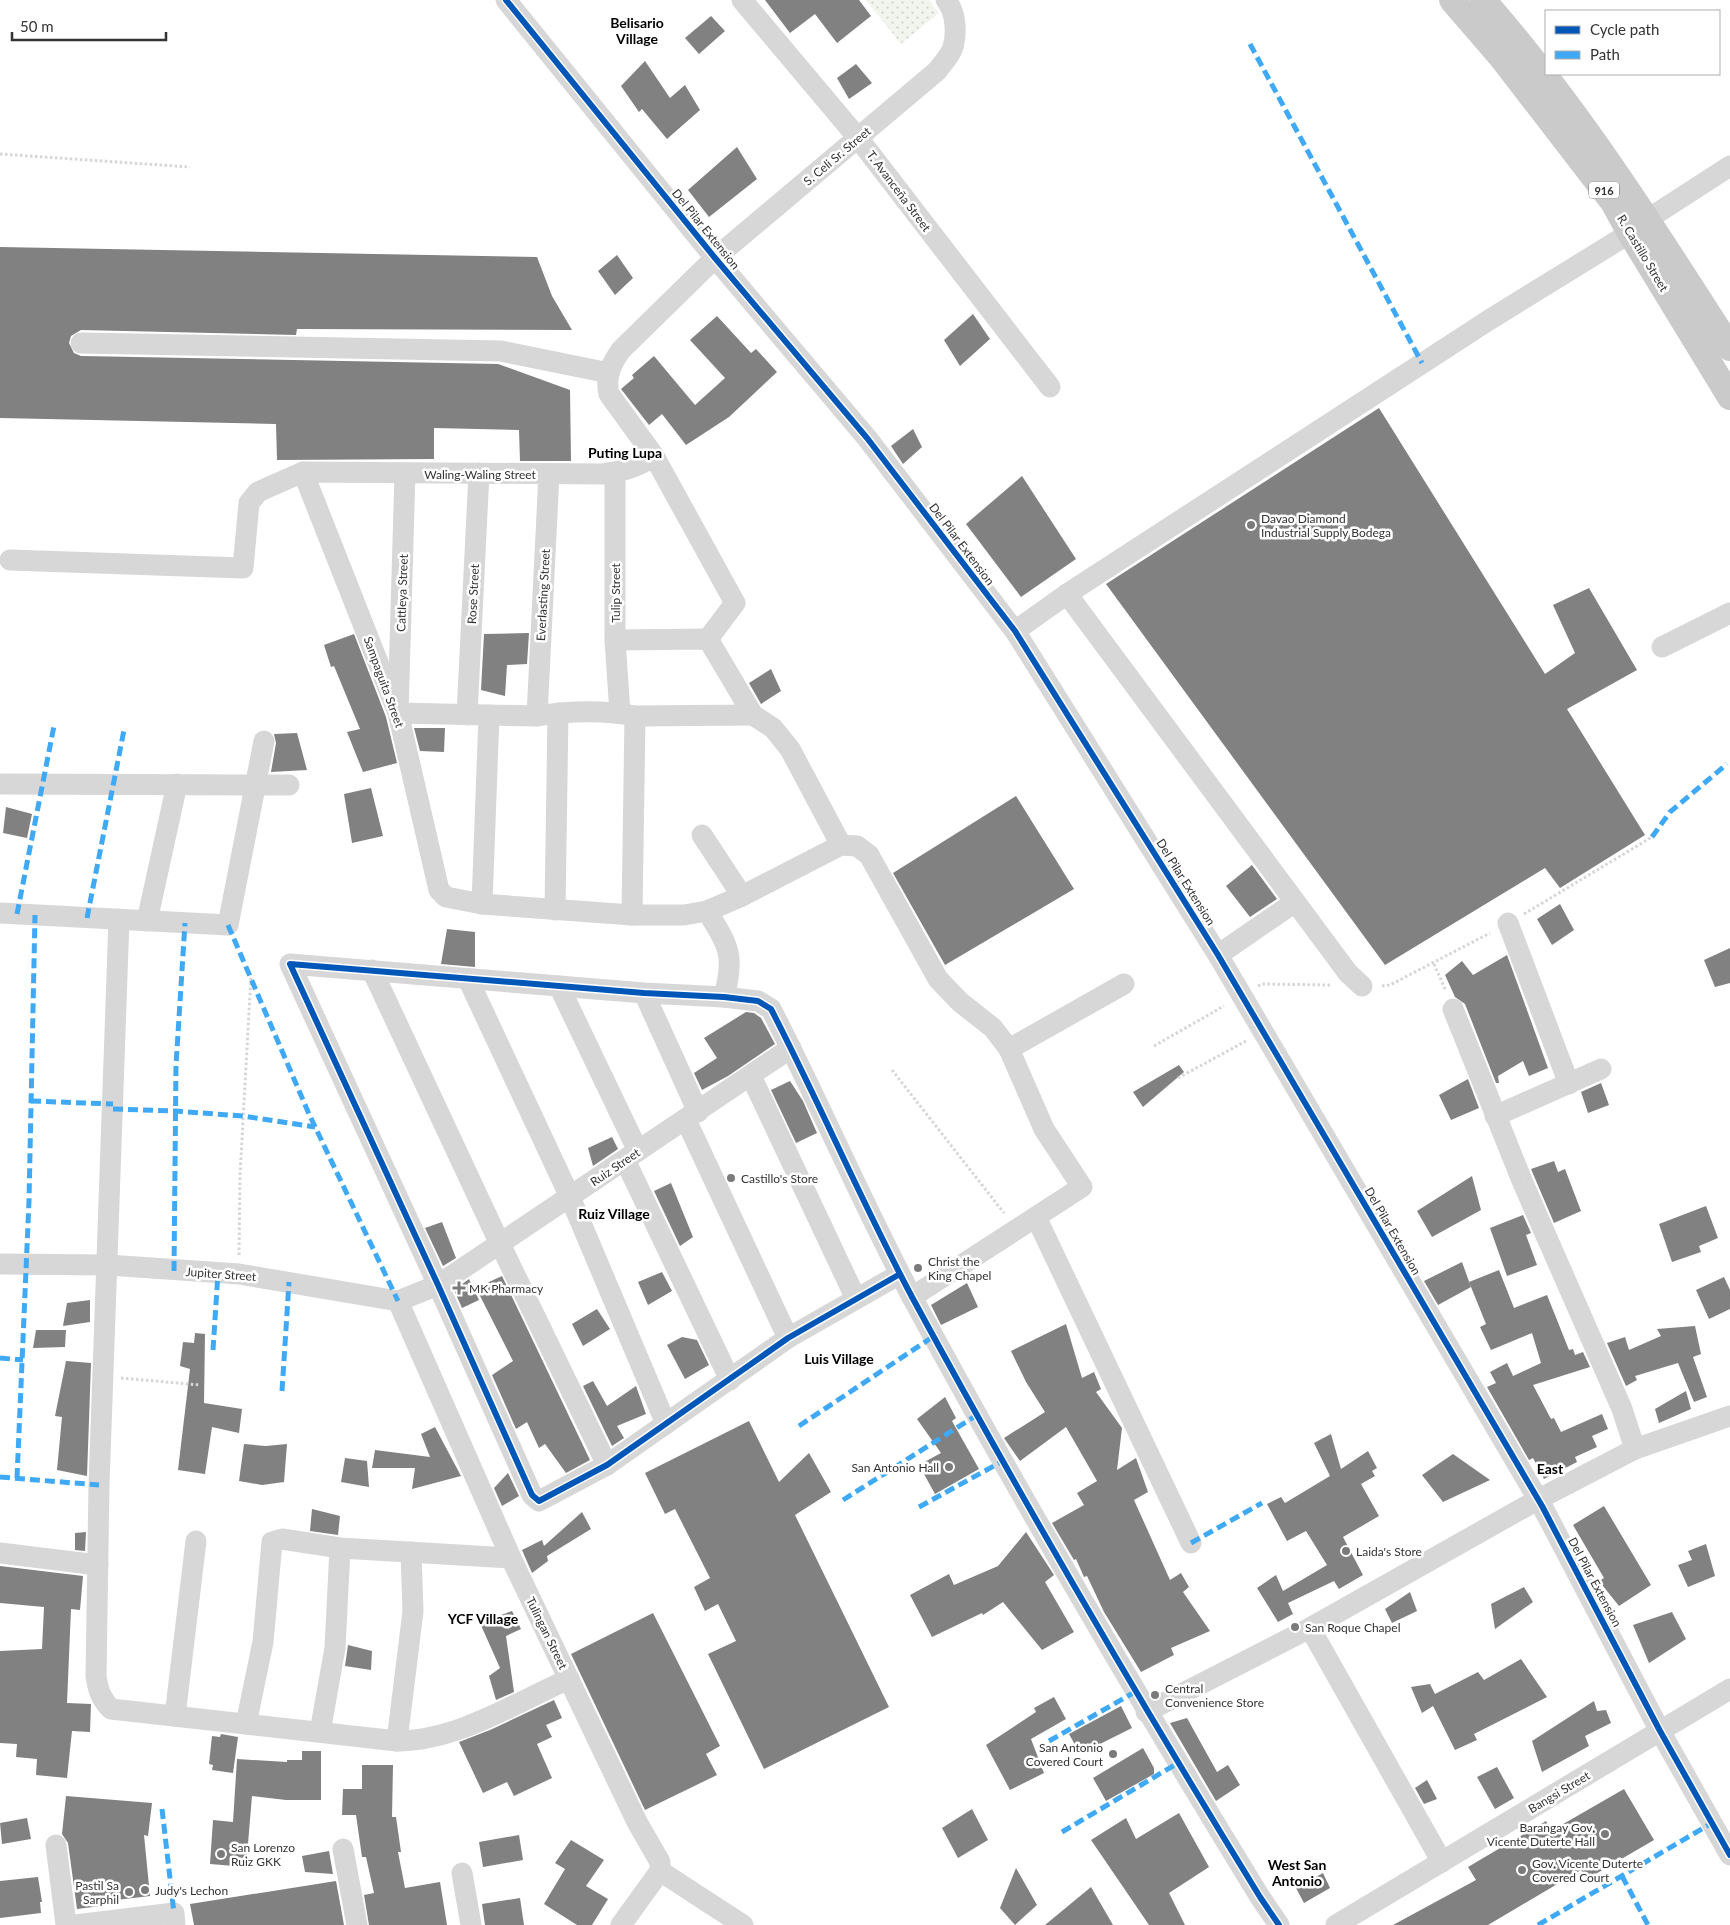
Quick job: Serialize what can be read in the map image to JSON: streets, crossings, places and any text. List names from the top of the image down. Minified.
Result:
{"streets":{"main road":["916","R. Castillo Street"],"street":["S. Celi Sr. Street","T. Avanceña Street","Del Pilar Extension","Waling-Waling Street","Cattleya Street","Tulip Street","Rose Street","Everlasting Street","Sampaguita Street","Ruiz Street","Jupiter Street","Tulingan Street","Bangsi Street"]},"crossings":[["S. Celi Sr. Street","T. Avanceña Street"],["S. Celi Sr. Street","Del Pilar Extension"],["Del Pilar Extension","Bangsi Street"],["Waling-Waling Street","Cattleya Street"],["Waling-Waling Street","Tulip Street"],["Waling-Waling Street","Rose Street"],["Waling-Waling Street","Everlasting Street"],["Waling-Waling Street","Sampaguita Street"],["Cattleya Street","Sampaguita Street"],["Jupiter Street","Tulingan Street"]],"districts":["Belisario Village","Puting Lupa","Ruiz Village","Luis Village","East","YCF Village","West San Antonio"],"places":{"other":["Davao Diamond Industrial Supply Bodega","Castillo's Store","Christ the King Chapel","San Antonio Hall","Laida's Store","San Roque Chapel","Central Convenience Store","San Antonio Covered Court","Barangay Gov. Vicente Duterte Hall","San Lorenzo Ruiz GKK","Gov. Vicente Duterte Covered Court","Judy's Lechon","Pastil Sa Sarphil"],"health":["MK Pharmacy"]},"legend":["Cycle path","Path"],"scale_bar":"50 m"}
